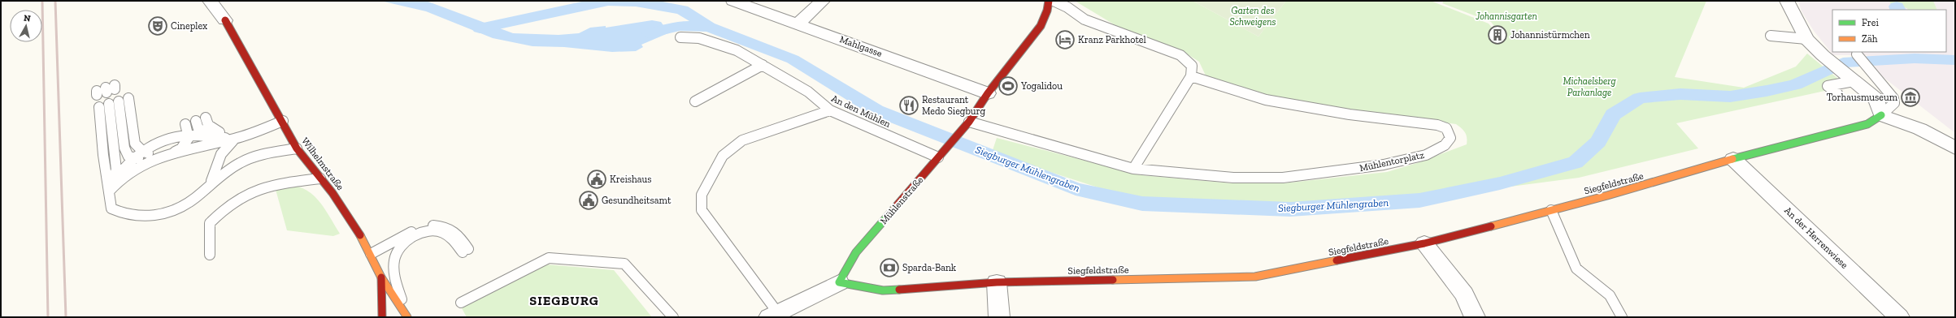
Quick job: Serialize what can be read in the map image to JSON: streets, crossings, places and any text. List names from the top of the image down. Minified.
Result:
{"streets":{"street":["Mahlgasse","Wilhelmstraße","Siegfeldstraße","Mühlenstraße","An der Herrenwiese"],"lane":["An den Mühlen","Mühlentorplatz"]},"crossings":[["Mahlgasse","Mühlenstraße"],["An den Mühlen","Mühlenstraße"],["Siegfeldstraße","Mühlenstraße"],["Siegfeldstraße","An der Herrenwiese"]],"districts":["SIEGBURG"],"water":["Siegburger Mühlengraben"],"parks":["Garten des Schweigens","Johannisgarten","Michaelsberg Parkanlage"],"places":{"theatre":["Cineplex"],"building":["Johannistürmchen"],"hotel":["Kranz Parkhotel"],"sports":["Yogalidou"],"museum":["Torhausmuseum"],"restaurant":["Restaurant Medo Siegburg"],"public building":["Kreishaus","Gesundheitsamt"],"bank":["Sparda-Bank"]},"legend":["Frei","Zäh"],"north":"top"}
